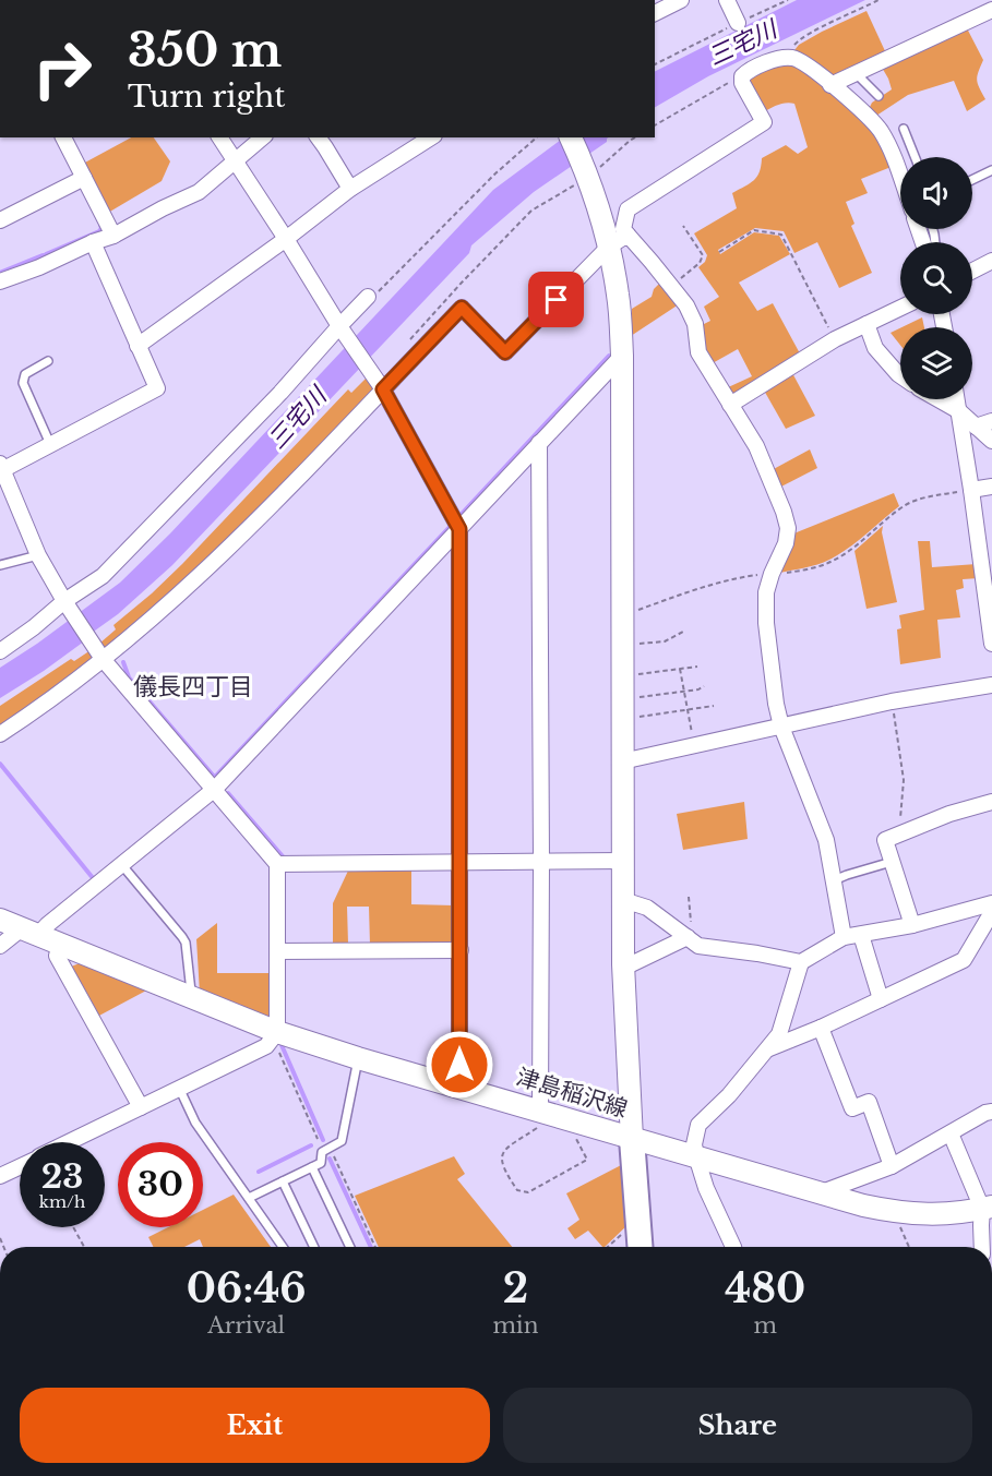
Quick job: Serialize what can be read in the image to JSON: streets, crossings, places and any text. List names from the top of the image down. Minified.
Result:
{"streets":{"main road":["津島稲沢線"]},"districts":["儀長四丁目"],"water":["三宅川"],"page":{"turn":["350 m","Turn right"],"speed":"23 km/h","limit":"30","eta":["06:46","Arrival","2","min","480","m"],"buttons":["Exit","Share"]}}
